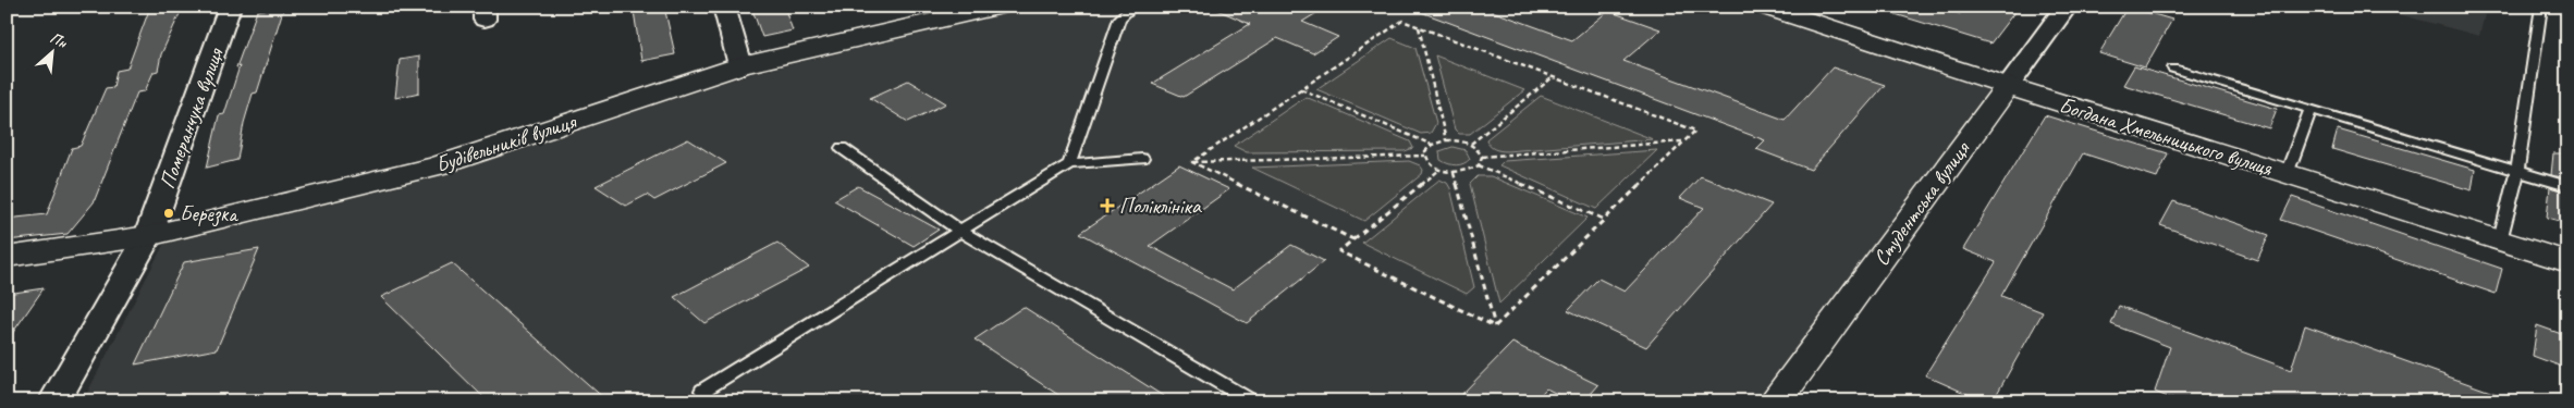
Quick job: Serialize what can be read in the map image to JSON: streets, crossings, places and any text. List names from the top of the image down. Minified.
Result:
{"streets":{"street":["Померанчука вулиця","Богдана Хмельницького вулиця","Будівельників вулиця","Студентська вулиця"]},"crossings":[["Померанчука вулиця","Будівельників вулиця"],["Богдана Хмельницького вулиця","Студентська вулиця"]],"places":{"health":["Поліклініка"],"other":["Березка"]},"north":"top right"}
